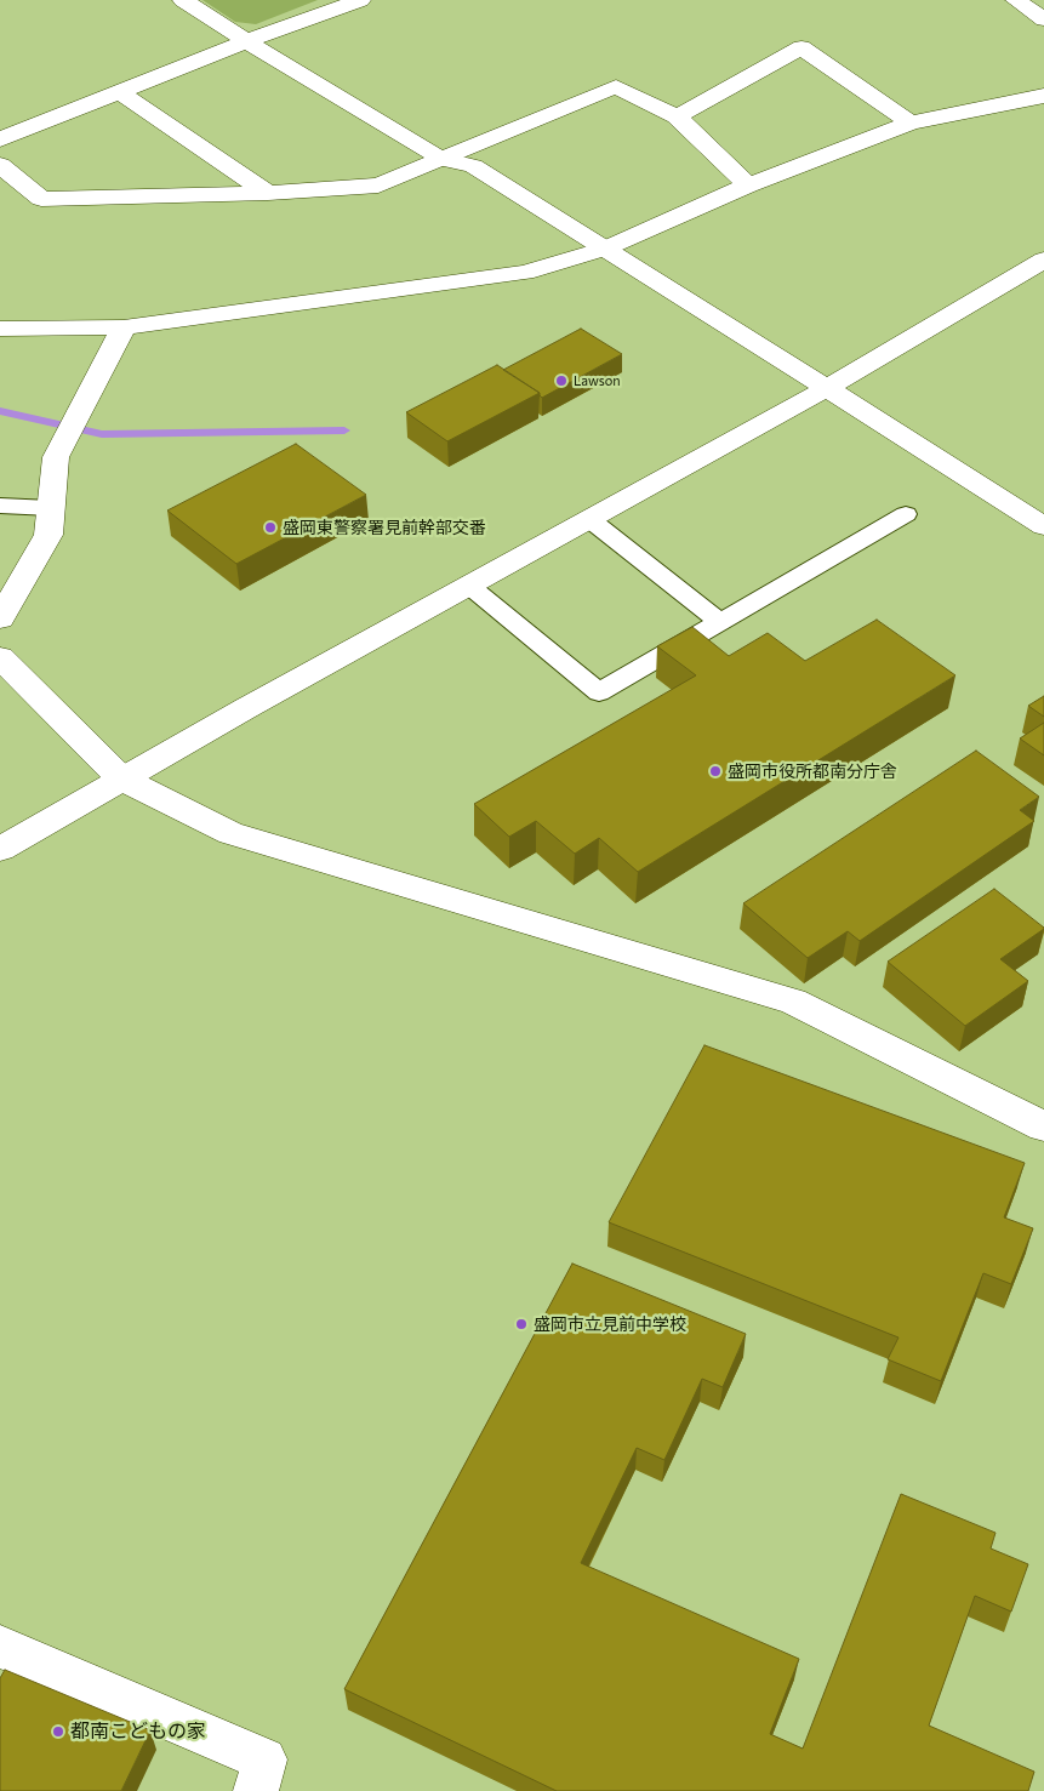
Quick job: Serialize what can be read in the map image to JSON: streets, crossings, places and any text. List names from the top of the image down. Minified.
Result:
{"places":["Lawson","盛岡東警察署見前幹部交番","盛岡市役所都南分庁舎","盛岡市立見前中学校","都南こどもの家"]}
